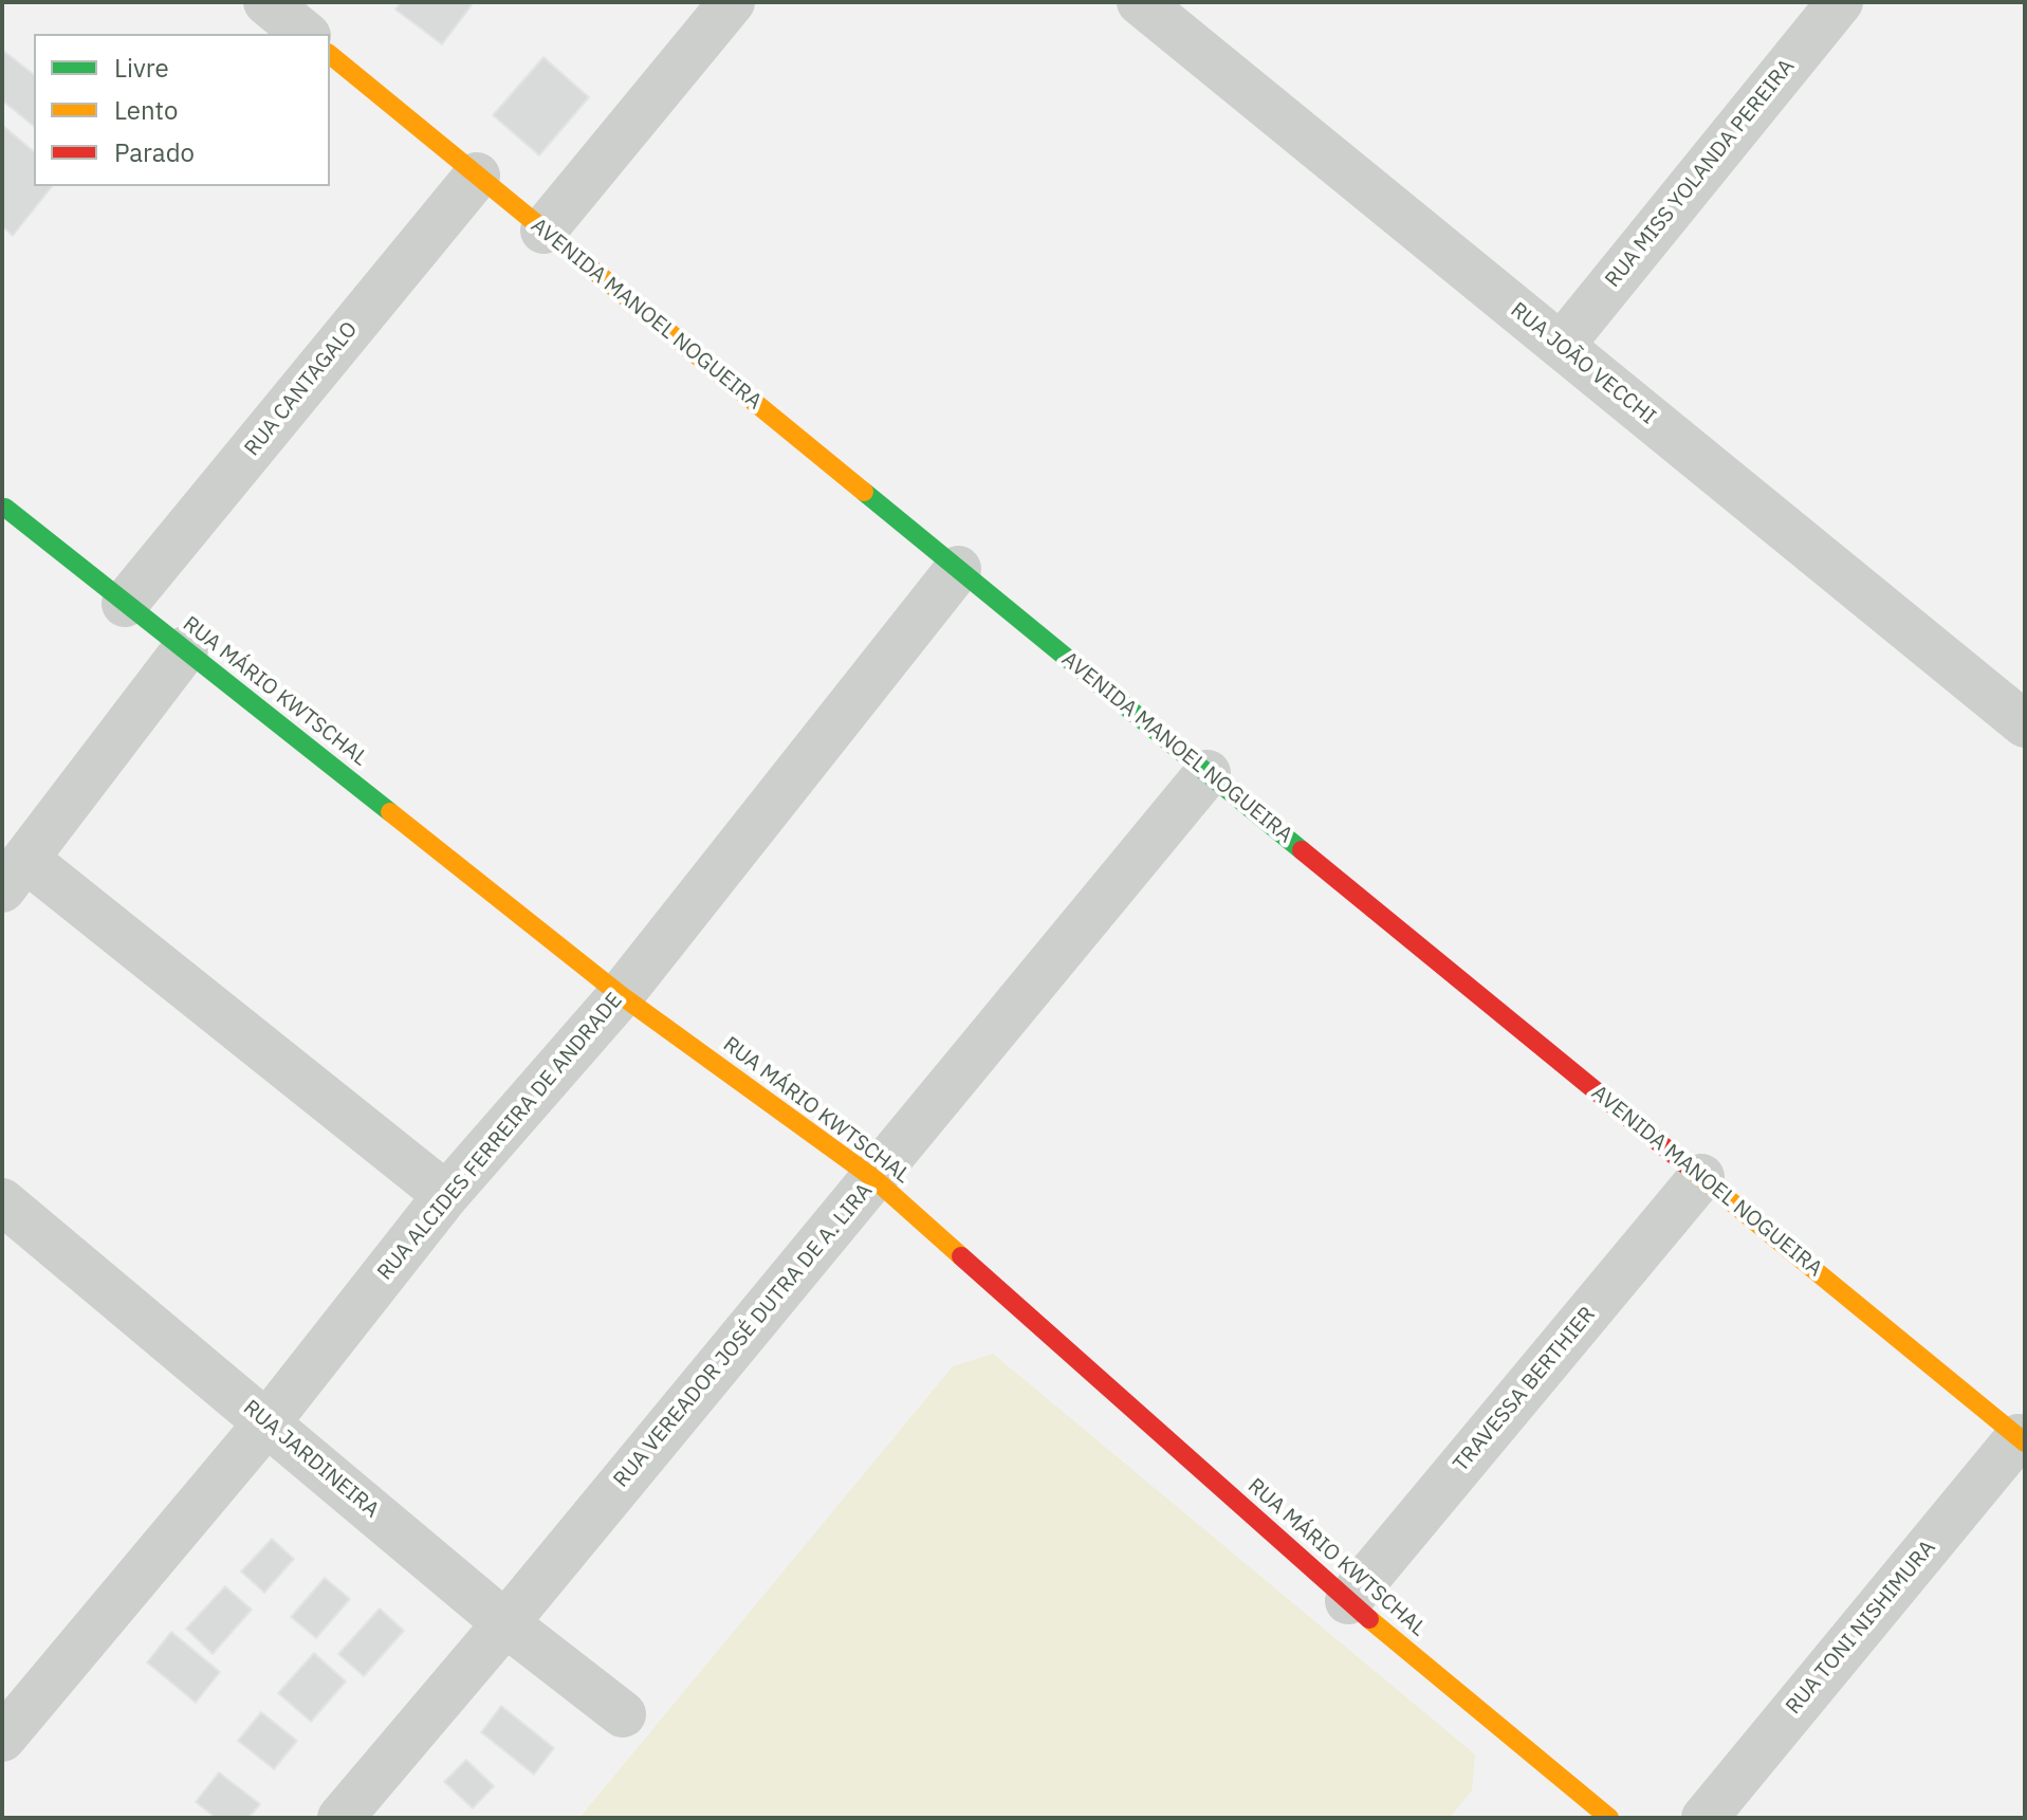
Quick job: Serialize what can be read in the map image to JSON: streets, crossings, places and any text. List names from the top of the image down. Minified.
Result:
{"streets":{"street":["RUA MISS YOLANDA PEREIRA","AVENIDA MANOEL NOGUEIRA","RUA JOÃO VECCHI","RUA CANTAGALO","RUA MÁRIO KWTSCHAL","RUA ALCIDES FERREIRA DE ANDRADE","RUA VEREADOR JOSÉ DUTRA DE A. LIRA","TRAVESSA BERTHIER","RUA JARDINEIRA","RUA TONI NISHIMURA"]},"crossings":[["RUA MISS YOLANDA PEREIRA","RUA JOÃO VECCHI"],["AVENIDA MANOEL NOGUEIRA","RUA CANTAGALO"],["AVENIDA MANOEL NOGUEIRA","RUA ALCIDES FERREIRA DE ANDRADE"],["AVENIDA MANOEL NOGUEIRA","RUA VEREADOR JOSÉ DUTRA DE A. LIRA"],["AVENIDA MANOEL NOGUEIRA","TRAVESSA BERTHIER"],["AVENIDA MANOEL NOGUEIRA","RUA TONI NISHIMURA"],["RUA CANTAGALO","RUA MÁRIO KWTSCHAL"],["RUA MÁRIO KWTSCHAL","RUA ALCIDES FERREIRA DE ANDRADE"],["RUA MÁRIO KWTSCHAL","RUA VEREADOR JOSÉ DUTRA DE A. LIRA"],["RUA MÁRIO KWTSCHAL","TRAVESSA BERTHIER"],["RUA ALCIDES FERREIRA DE ANDRADE","RUA JARDINEIRA"],["RUA VEREADOR JOSÉ DUTRA DE A. LIRA","RUA JARDINEIRA"]],"legend":["Livre","Lento","Parado"]}
